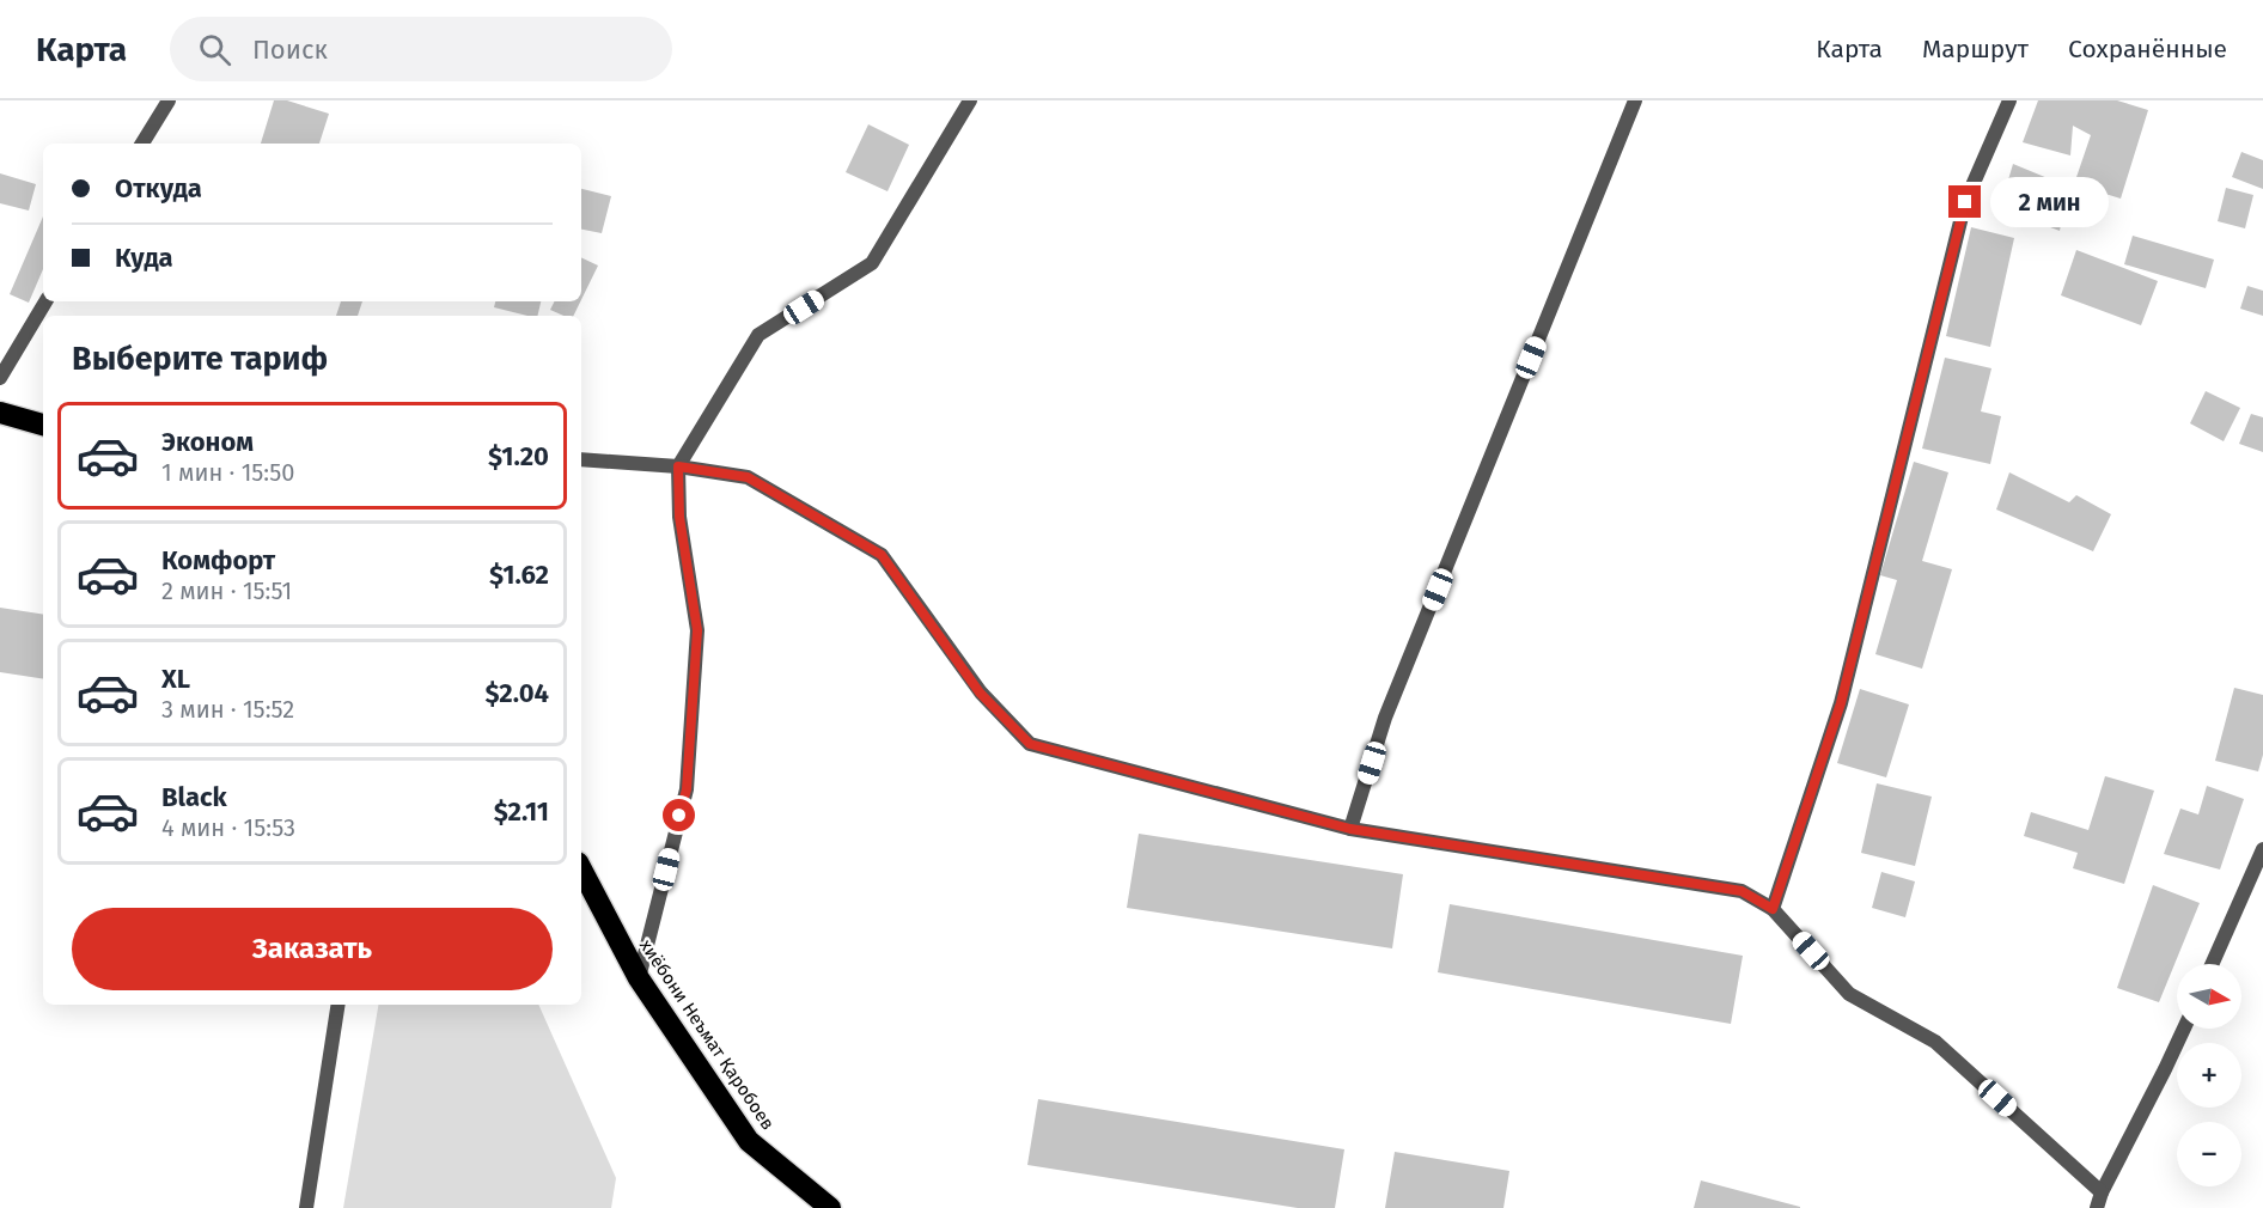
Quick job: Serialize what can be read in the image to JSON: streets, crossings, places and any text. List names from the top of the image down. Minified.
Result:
{"streets":{"highway":["хиёбони Неъмат Қаробоев"]},"north":"right","page":{"header":"Карта","search":"Поиск","nav":["Карта","Маршрут","Сохранённые"],"banner":["Откуда","Куда"],"bubble":"2 мин","heading":"Выберите тариф","list":[{"name":"Эконом","note":"1 мин · 15:50","value":"$1.20"},{"name":"Комфорт","note":"2 мин · 15:51","value":"$1.62"},{"name":"XL","note":"3 мин · 15:52","value":"$2.04"},{"name":"Black","note":"4 мин · 15:53","value":"$2.11"}],"buttons":"Заказать","map_buttons":["+","−"]}}
